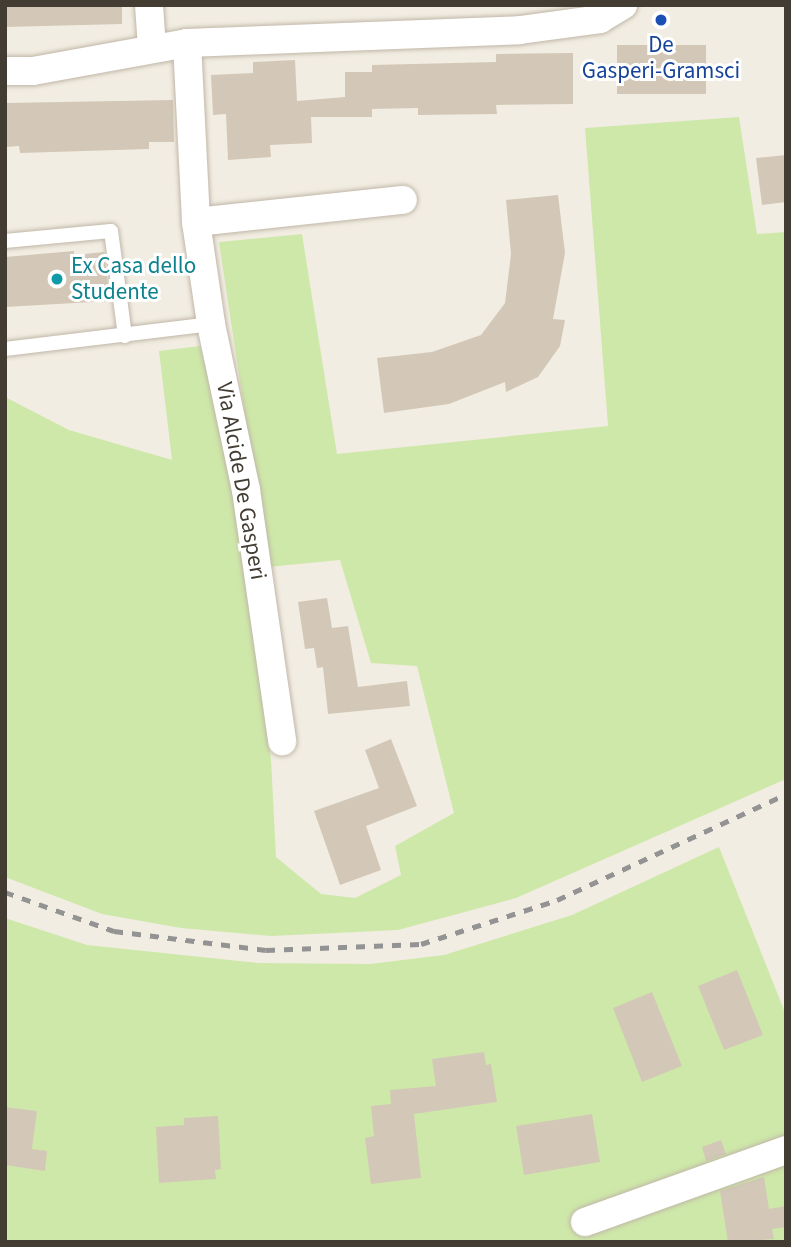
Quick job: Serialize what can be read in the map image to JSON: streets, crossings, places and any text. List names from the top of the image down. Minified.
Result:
{"streets":{"street":["Via Alcide De Gasperi"]},"places":["De Gasperi-Gramsci","Ex Casa dello Studente"]}
